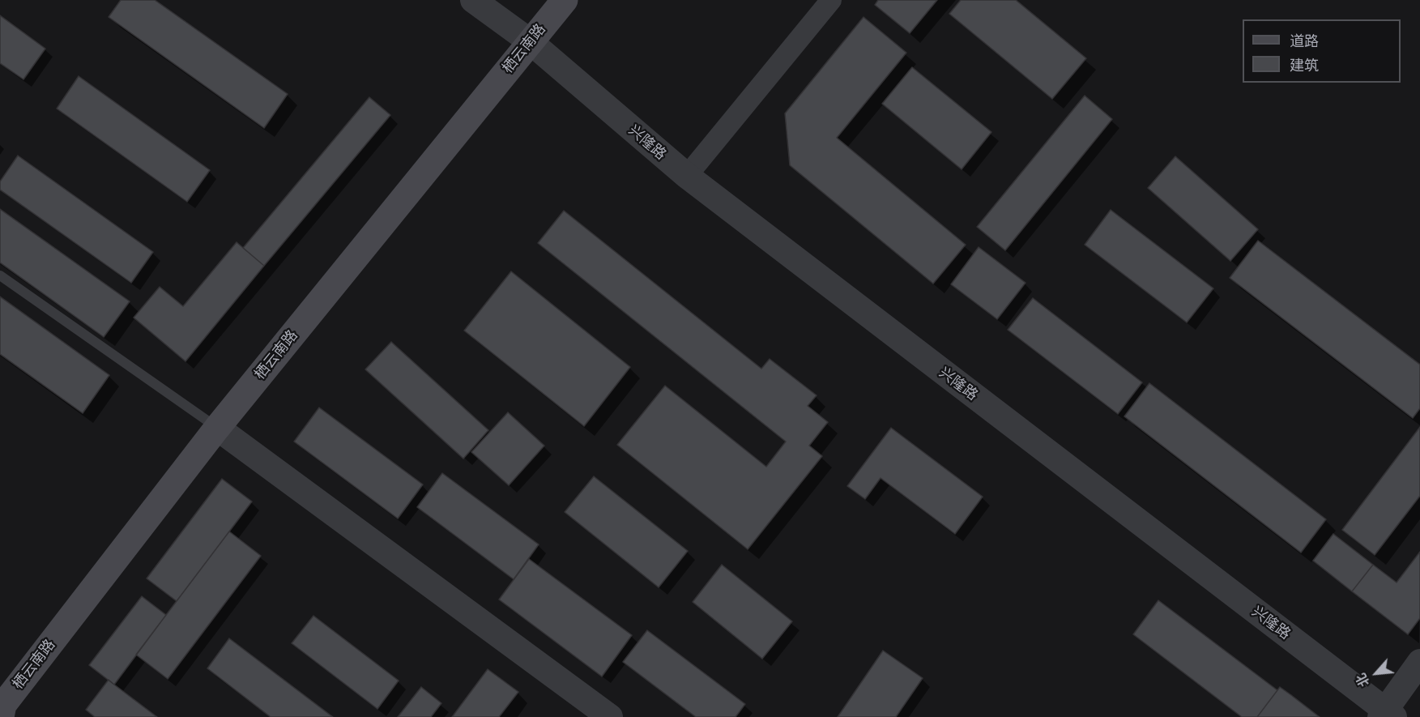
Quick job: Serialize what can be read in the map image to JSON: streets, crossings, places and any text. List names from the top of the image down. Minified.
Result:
{"streets":{"main road":["栖云南路"],"street":["兴隆路"]},"crossings":[["栖云南路","兴隆路"]],"legend":["道路","建筑"],"north":"bottom left"}
